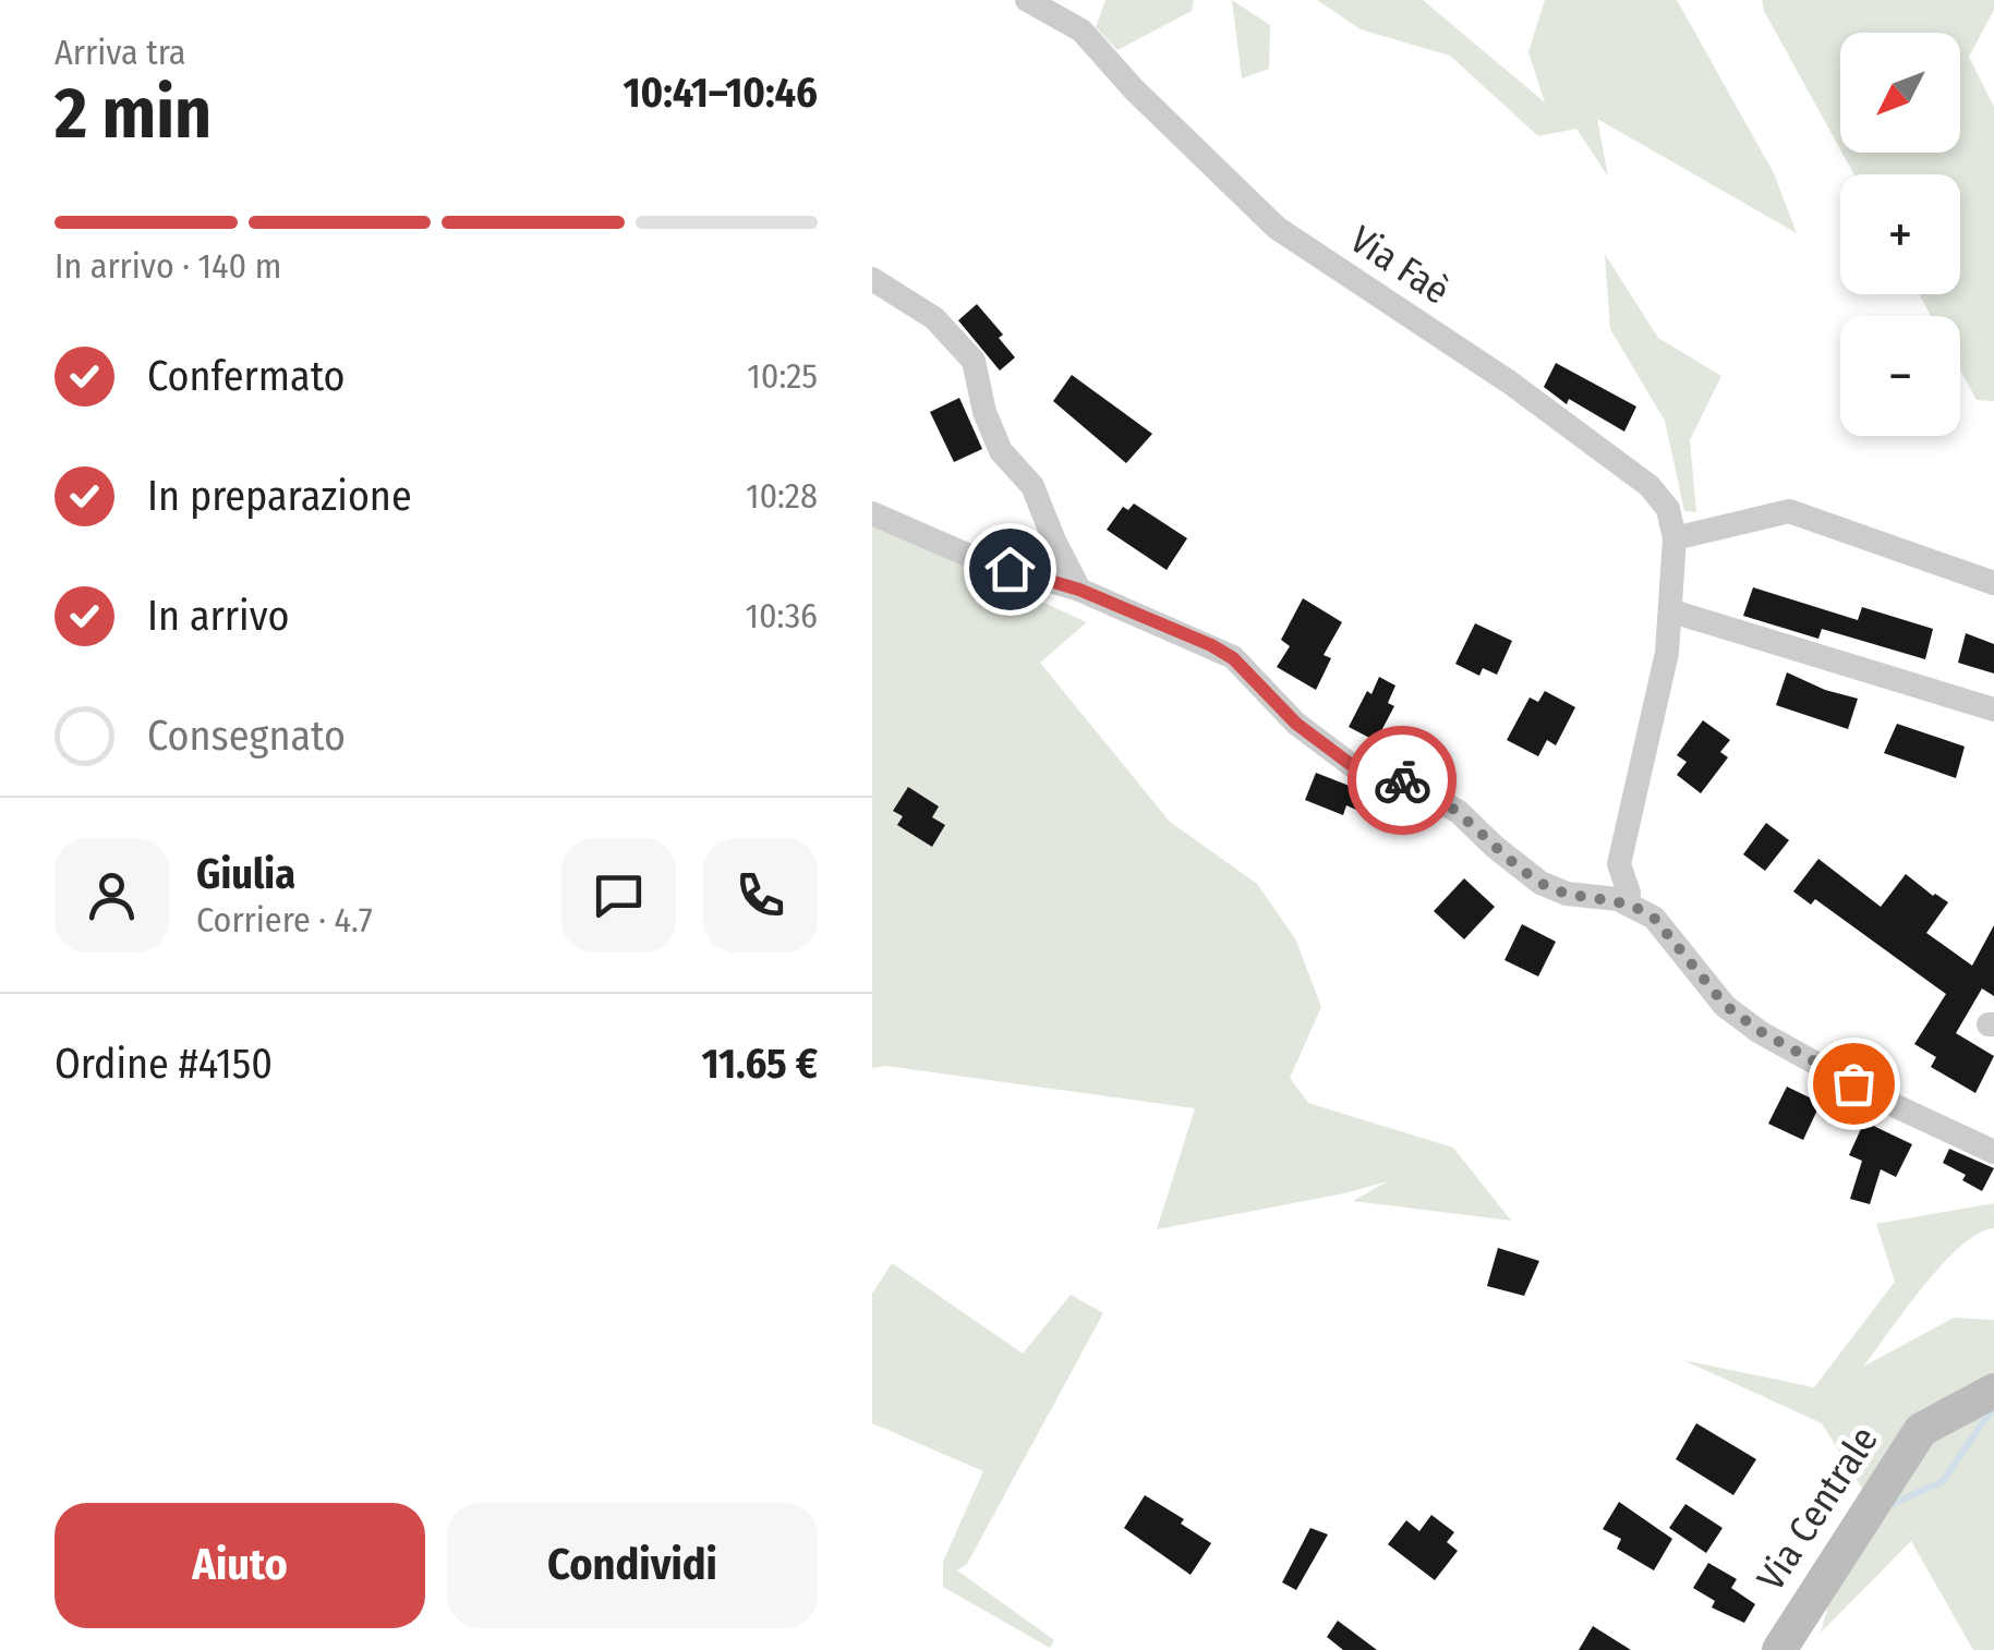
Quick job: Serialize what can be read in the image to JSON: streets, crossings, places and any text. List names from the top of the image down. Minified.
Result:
{"streets":{"street":["Via Faè","Via Centrale"]},"north":"bottom left","page":{"heading":["2 min","Arriva tra","10:41–10:46"],"panel":["Giulia","Corriere · 4.7","Ordine #4150","11.65 €"],"map_buttons":["+","−"],"bar":"In arrivo · 140 m","list":[["Confermato","10:25"],["In preparazione","10:28"],["In arrivo","10:36"],"Consegnato"],"buttons":["Aiuto","Condividi"]}}
